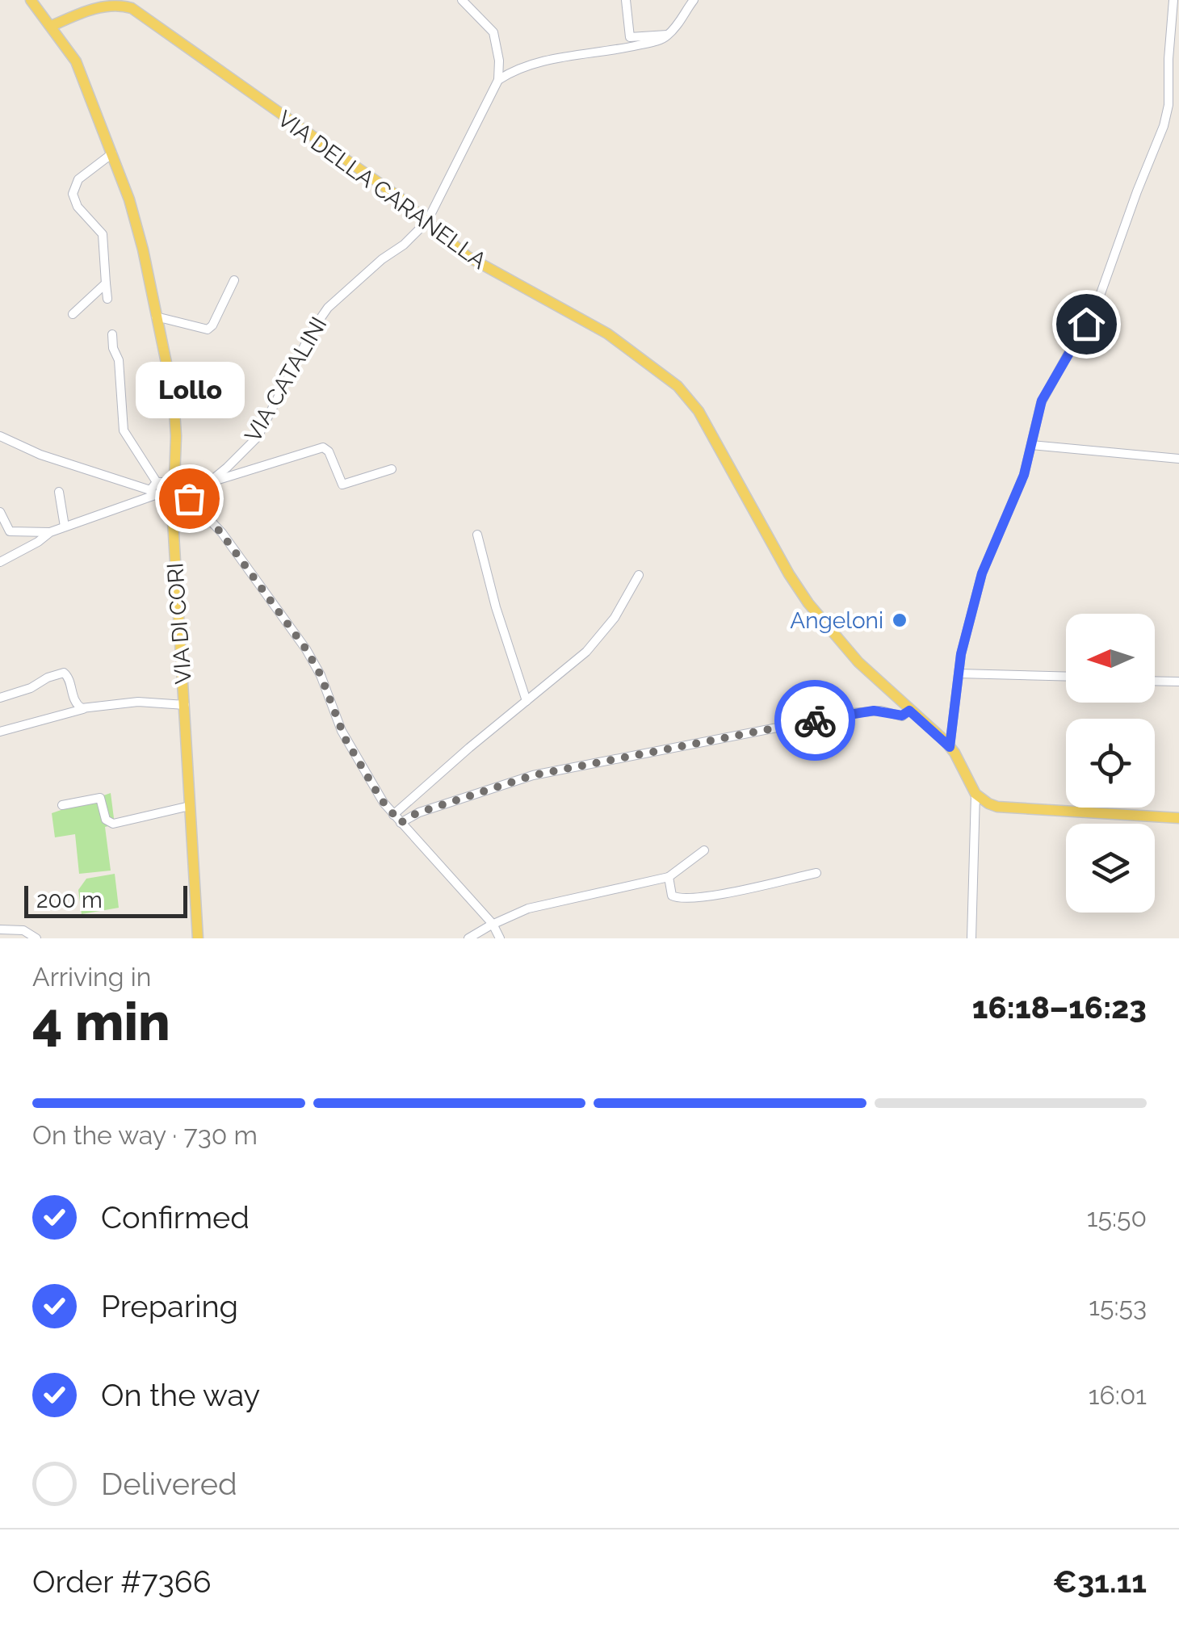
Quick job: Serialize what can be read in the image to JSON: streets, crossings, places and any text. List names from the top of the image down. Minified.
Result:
{"streets":{"main road":["VIA DELLA CARANELLA","VIA DI CORI"],"street":["VIA CATALINI"]},"crossings":[["VIA DELLA CARANELLA","VIA CATALINI"],["VIA DELLA CARANELLA","VIA DI CORI"],["VIA CATALINI","VIA DI CORI"]],"places":["Lollo","Angeloni"],"scale_bar":"200 m","north":"left","page":{"bubble":"Lollo","scale":"200 m","heading":["4 min","Arriving in","16:18–16:23"],"panel":["Order #7366","€31.11"],"bar":"On the way · 730 m","list":[["Confirmed","15:50"],["Preparing","15:53"],["On the way","16:01"],"Delivered"]}}
